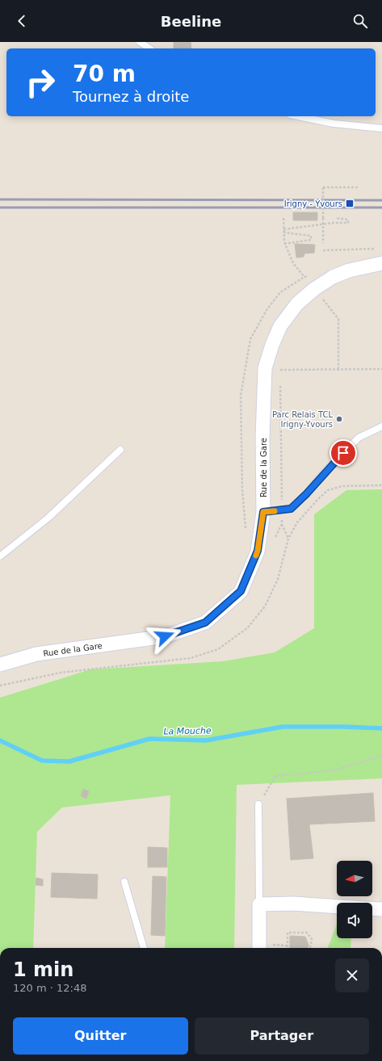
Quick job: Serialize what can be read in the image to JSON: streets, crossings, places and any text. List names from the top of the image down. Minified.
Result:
{"streets":{"street":["Rue de la Gare"]},"water":["La Mouche"],"places":{"transit":["Irigny - Yvours"],"other":["Parc Relais TCL Irigny-Yvours"]},"north":"left","page":{"header":"Beeline","turn":["70 m","Tournez à droite"],"heading":["1 min","120 m · 12:48"],"buttons":["Quitter","Partager"]}}
